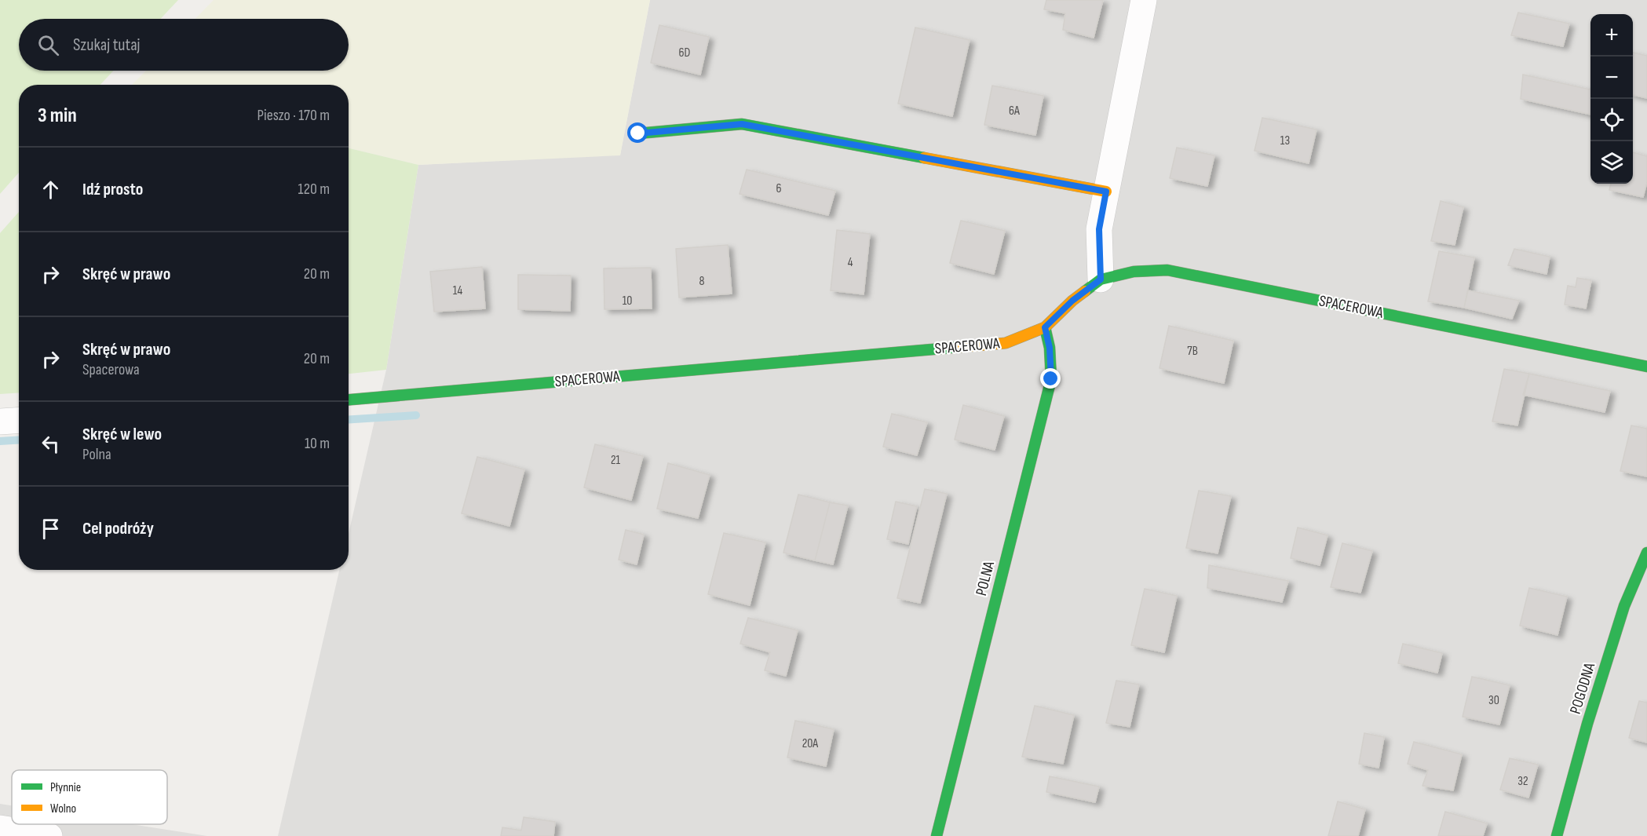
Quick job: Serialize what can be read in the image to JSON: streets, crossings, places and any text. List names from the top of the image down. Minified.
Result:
{"streets":{"street":["SPACEROWA","POLNA","POGODNA"]},"crossings":[["SPACEROWA","POLNA"]],"house_numbers":["6D","6A","13","6","4","8","14","10","7B","21","30","20A","32"],"legend":["Płynnie","Wolno"],"page":{"map_buttons":["+","−"],"search":"Szukaj tutaj","heading":["3 min","Pieszo · 170 m"],"list":[["Idź prosto","120 m"],["Skręć w prawo","20 m"],["Skręć w prawo","Spacerowa","20 m"],["Skręć w lewo","Polna","10 m"],"Cel podróży"]}}
